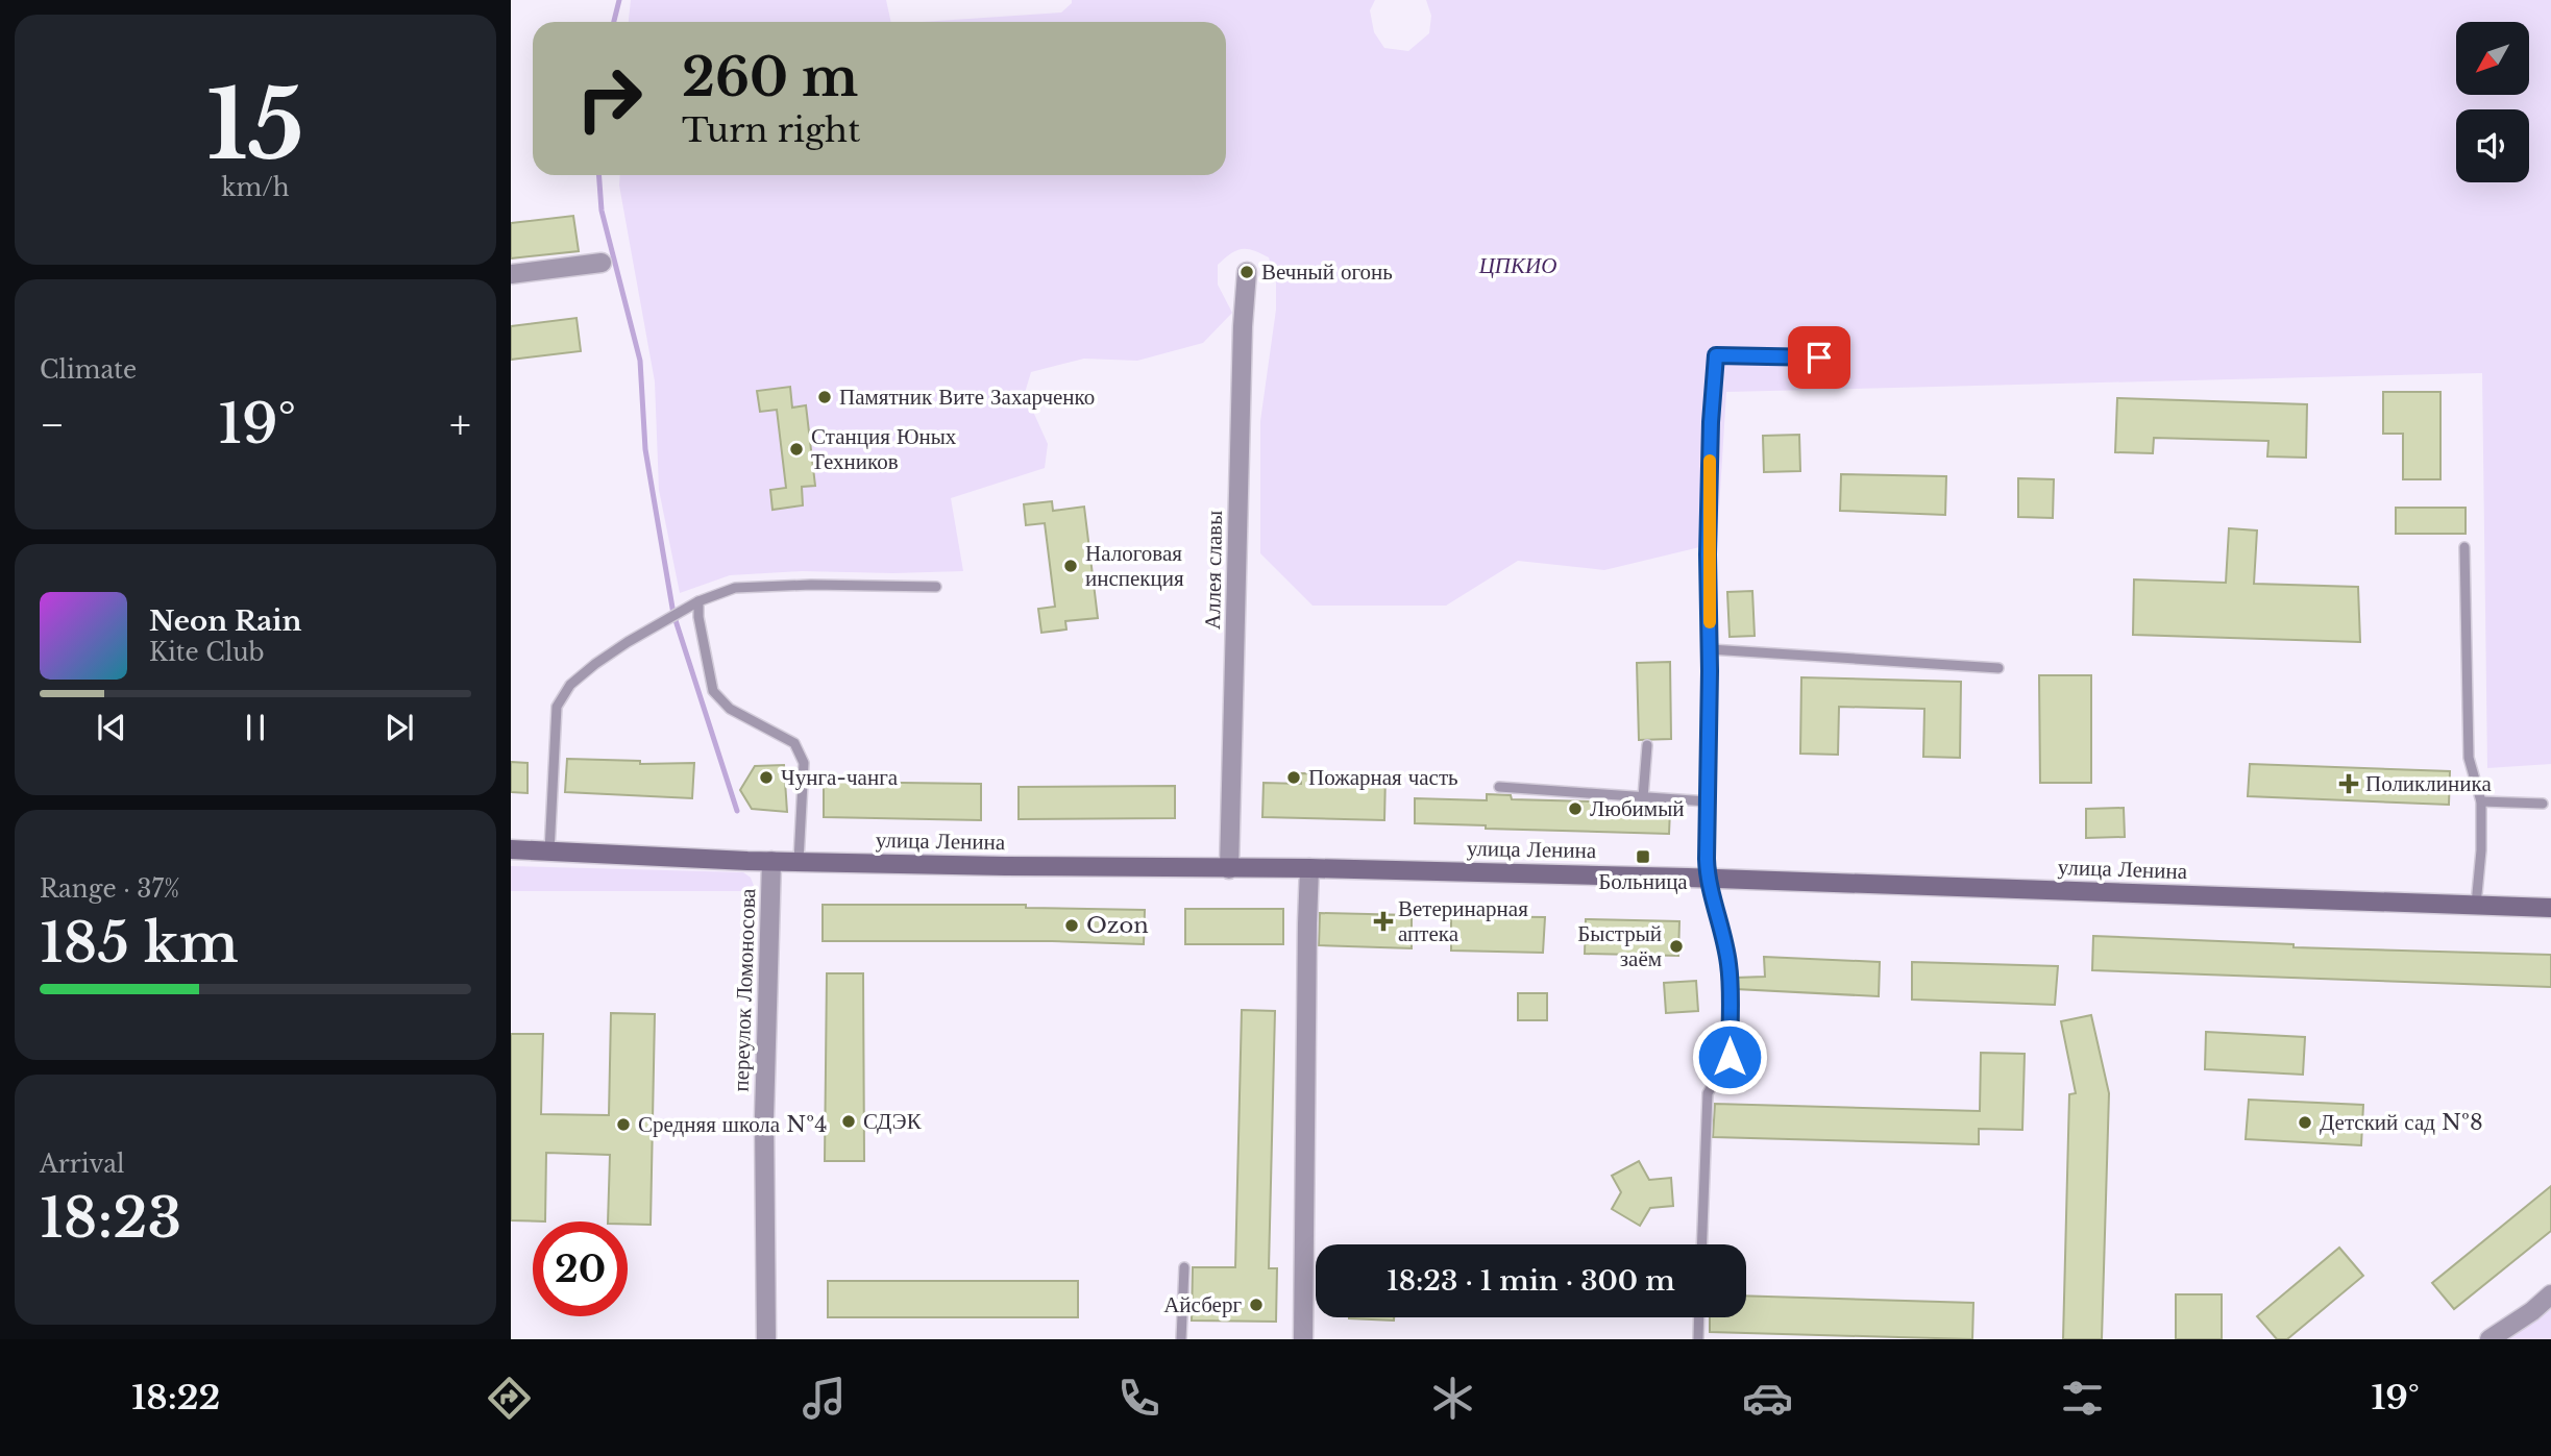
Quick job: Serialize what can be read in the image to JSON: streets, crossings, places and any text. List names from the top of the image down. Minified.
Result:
{"streets":{"street":["Аллея славы","улица Ленина","переулок Ломоносова"]},"crossings":[["Аллея славы","улица Ленина"],["улица Ленина","переулок Ломоносова"]],"parks":["ЦПКИО"],"places":{"other":["Вечный огонь","Памятник Вите Захарченко","Станция Юных Техников","Налоговая инспекция","Чунга-чанга","Пожарная часть","Любимый","Ozon","Быстрый заём","СДЭК","Детский сад №8","Средняя школа №4","Айсберг"],"health":["Поликлиника","Ветеринарная аптека"],"transit":["Больница"]},"north":"bottom left","page":{"tile":[["15","km/h"],"Climate",["Range · 37%","185 km"],["Arrival","18:23"]],"turn":["260 m","Turn right"],"heat":["−","19°","+"],"song":["Neon Rain","Kite Club"],"limit":"20","trip":"18:23 · 1 min · 300 m","tabs":["18:22","19°"]}}
